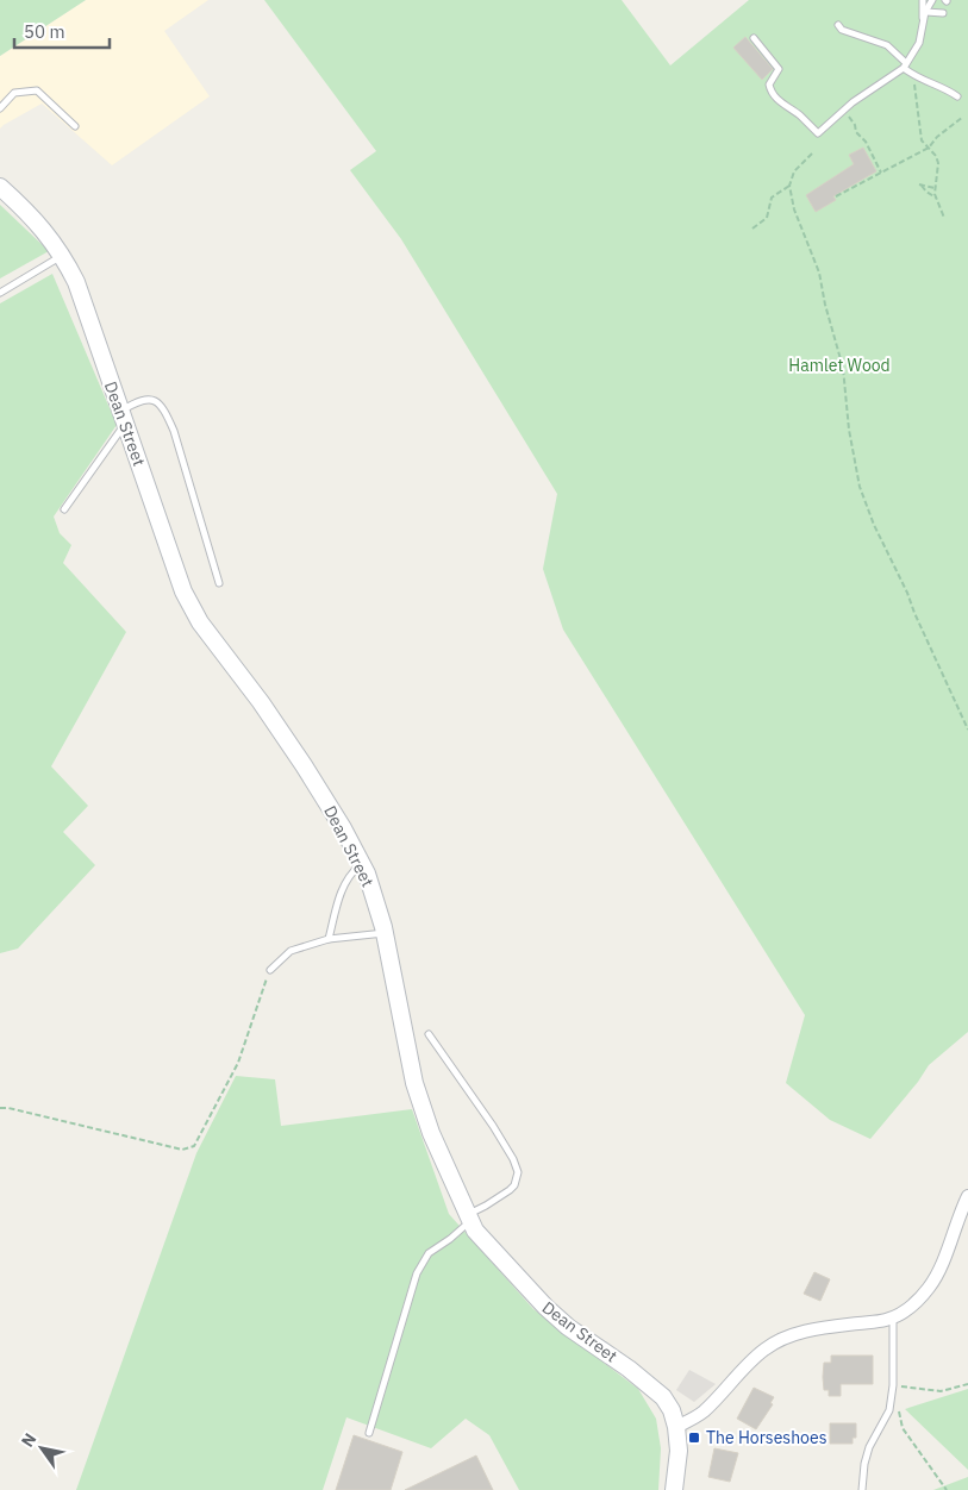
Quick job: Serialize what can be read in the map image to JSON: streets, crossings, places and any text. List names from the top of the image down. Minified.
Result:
{"streets":{"street":["Dean Street"]},"parks":["Hamlet Wood"],"places":{"transit":["The Horseshoes"]},"scale_bar":"50 m","north":"top left"}
